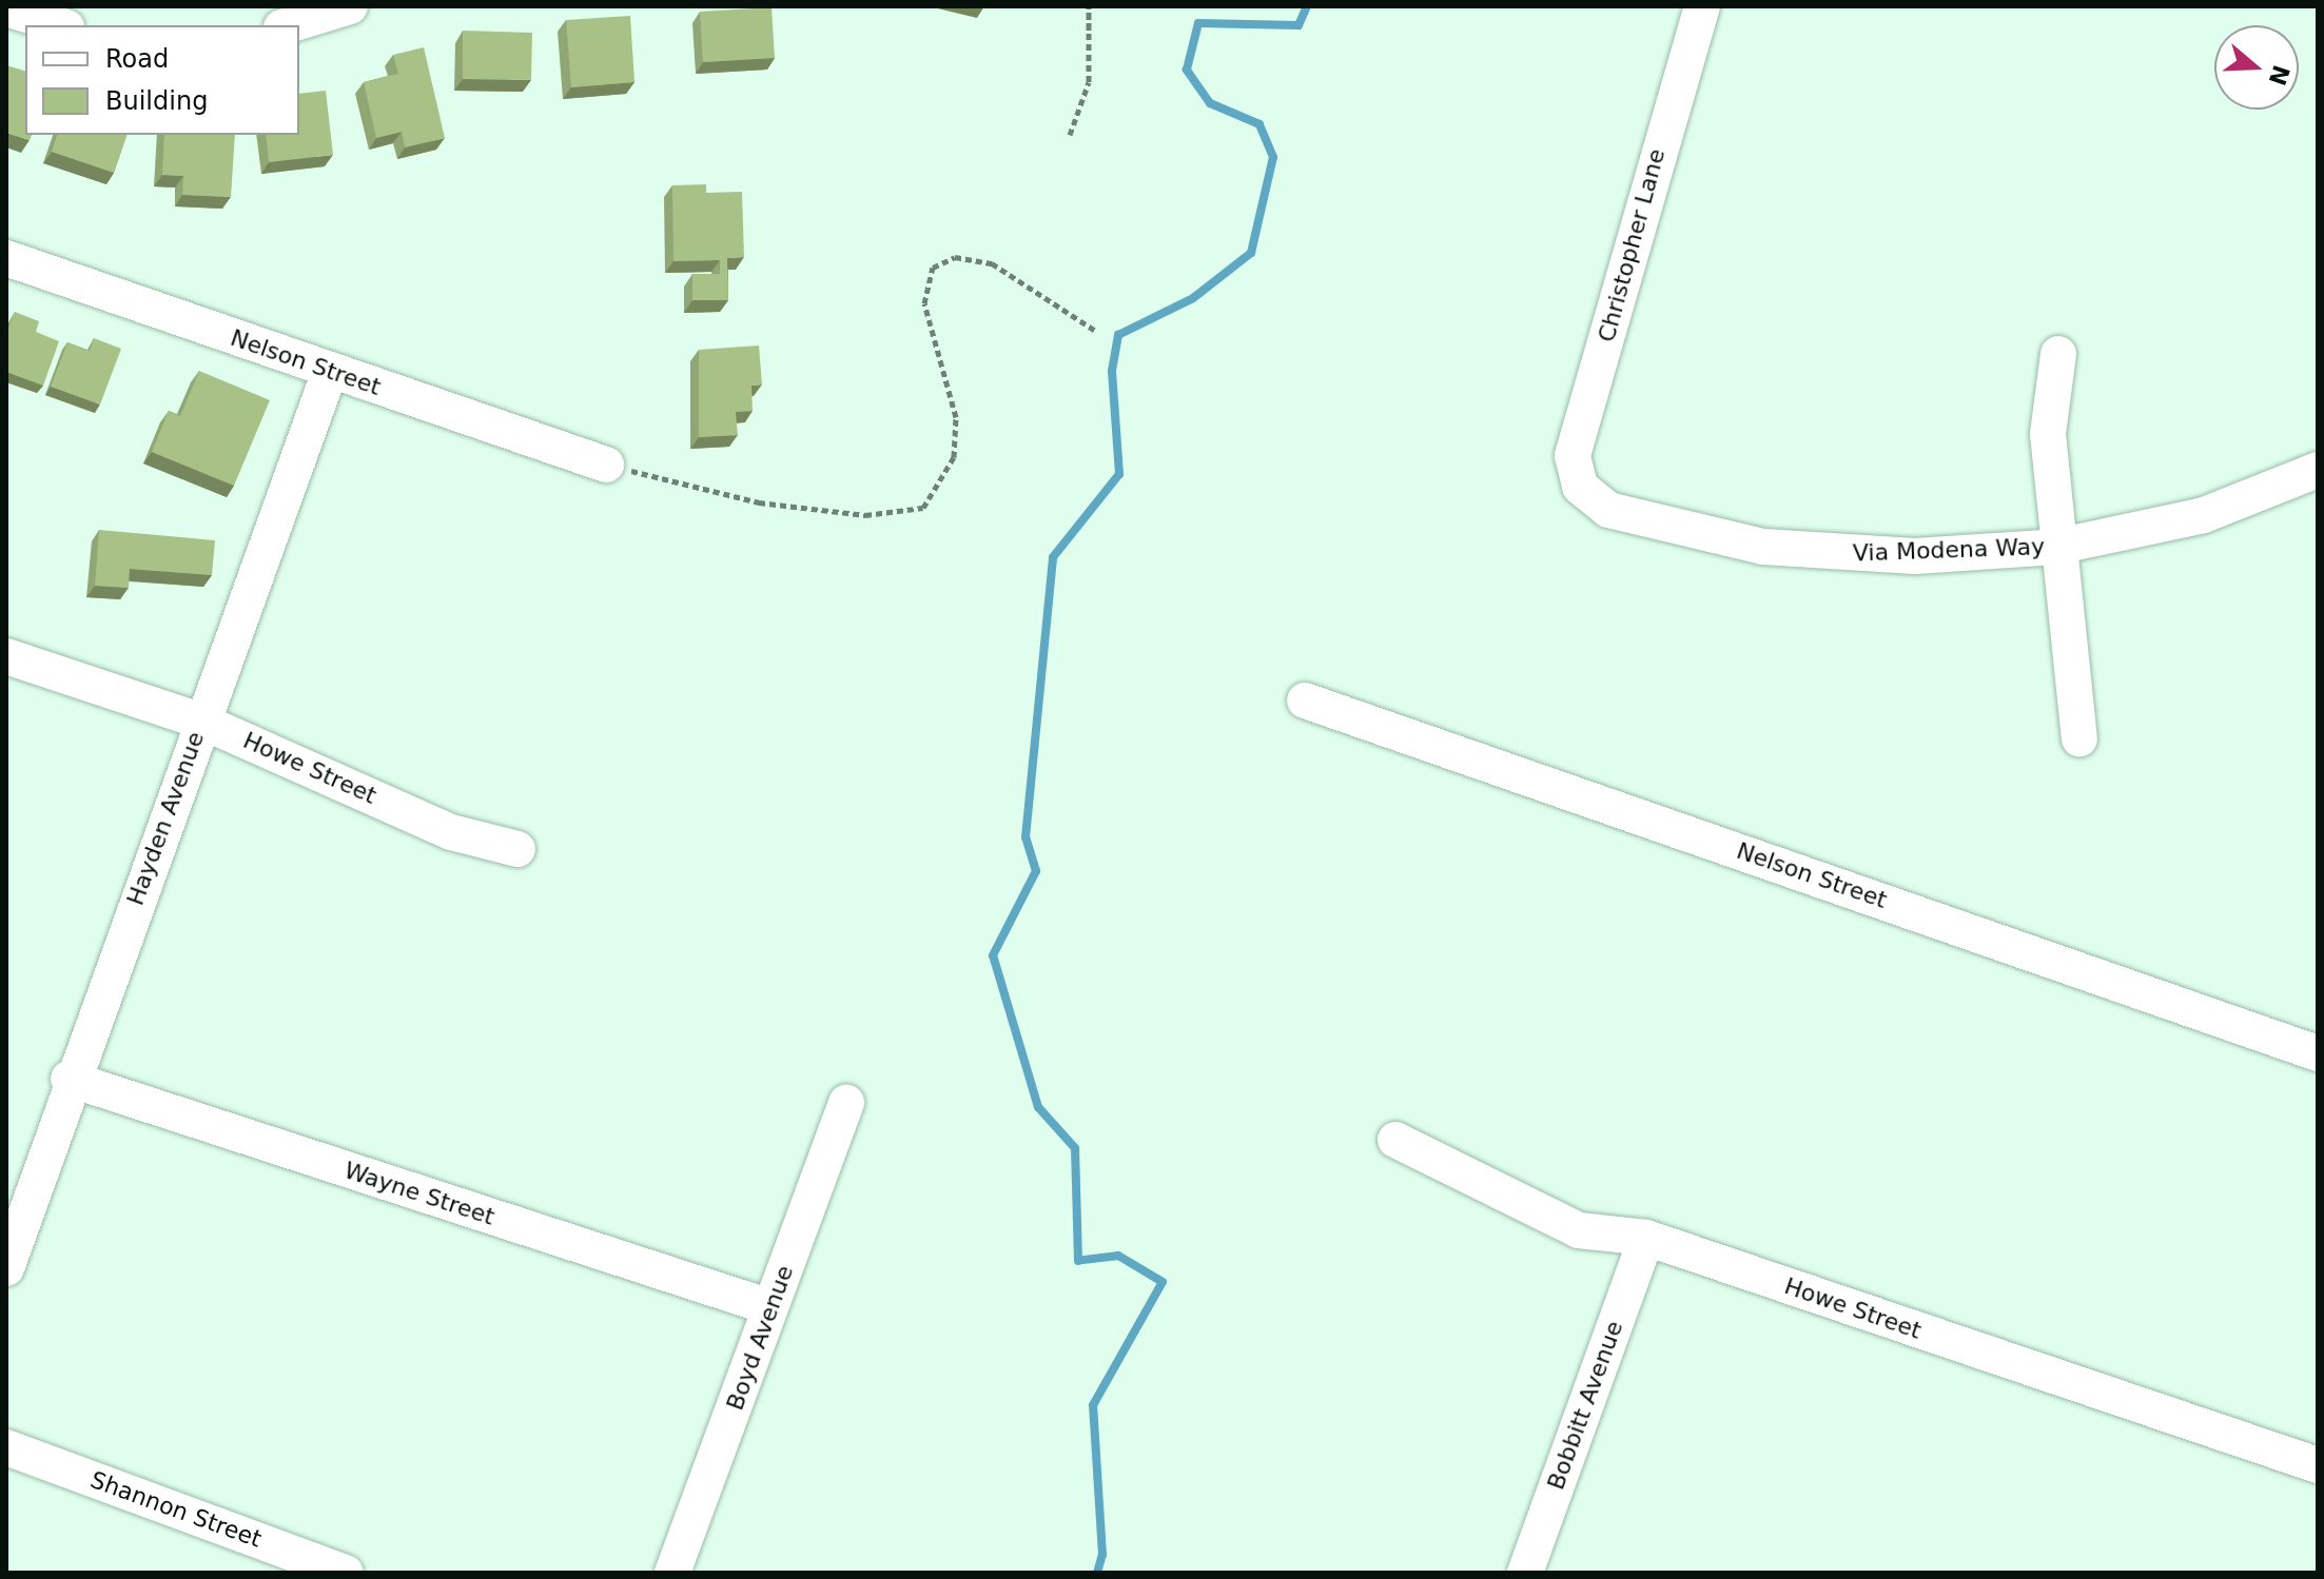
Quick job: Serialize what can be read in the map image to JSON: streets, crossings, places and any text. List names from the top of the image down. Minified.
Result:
{"streets":{"street":["Christopher Lane","Nelson Street","Via Modena Way","Howe Street","Hayden Avenue","Wayne Street","Boyd Avenue","Bobbitt Avenue","Shannon Street"]},"crossings":[["Christopher Lane","Via Modena Way"],["Nelson Street","Hayden Avenue"],["Howe Street","Hayden Avenue"],["Howe Street","Bobbitt Avenue"],["Hayden Avenue","Wayne Street"],["Wayne Street","Boyd Avenue"]],"legend":["Road","Building"],"north":"right"}
